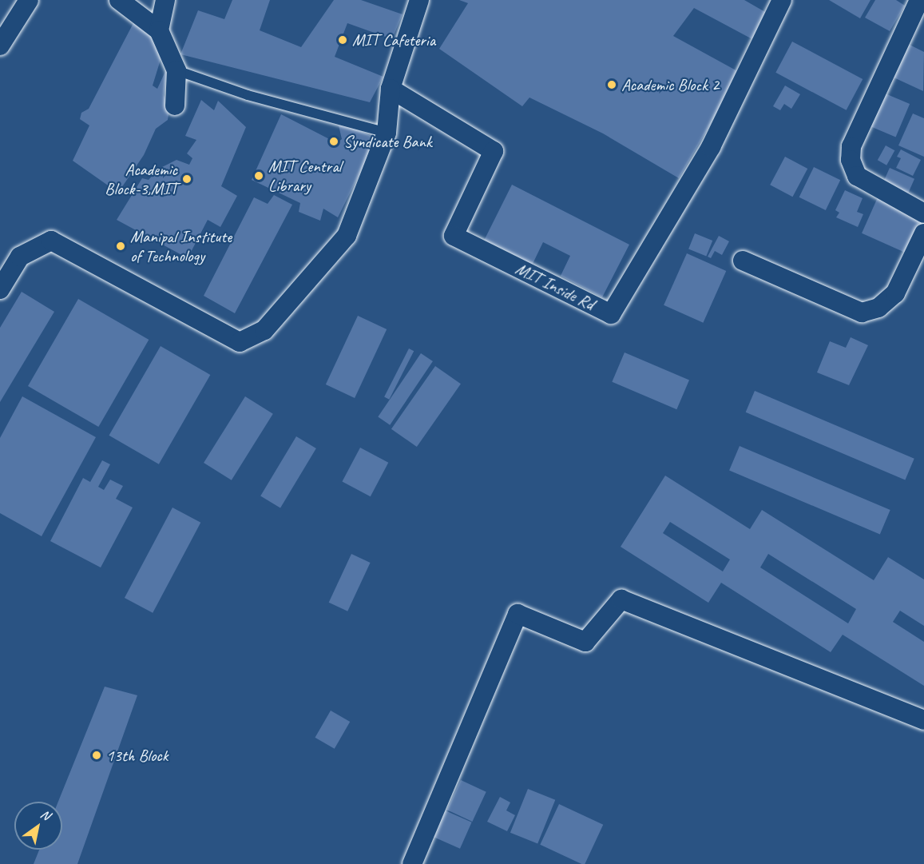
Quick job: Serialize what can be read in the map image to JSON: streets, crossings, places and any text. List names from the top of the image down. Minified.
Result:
{"streets":{"street":["MIT Inside Rd"]},"places":["MIT Cafeteria","Academic Block 2","Syndicate Bank","MIT Central Library","Academic Block-3,MIT","Manipal Institute of Technology","13th Block"],"north":"top right"}
